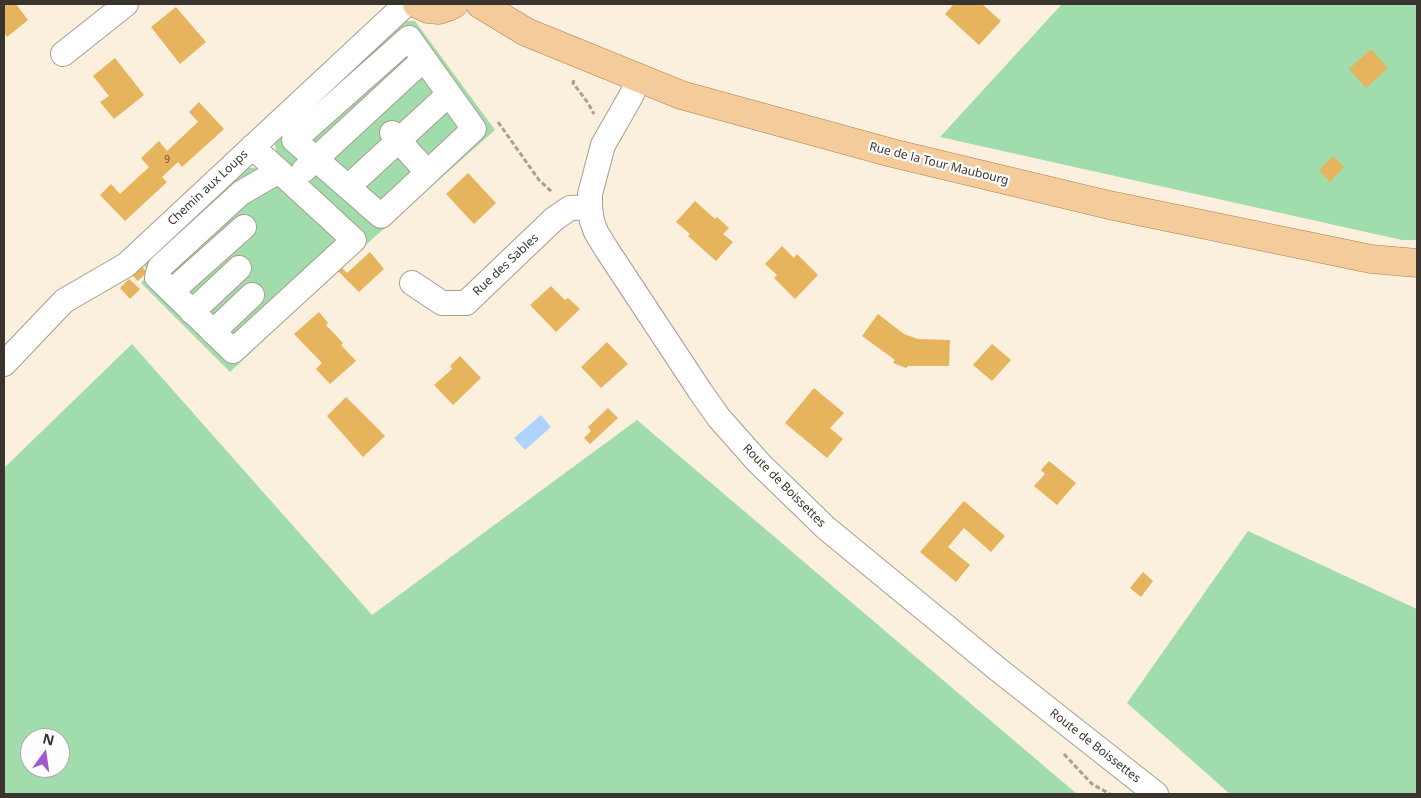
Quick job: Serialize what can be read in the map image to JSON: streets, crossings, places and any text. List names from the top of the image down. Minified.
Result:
{"streets":{"main road":["Rue de la Tour Maubourg"],"street":["Chemin aux Loups","Rue des Sables","Route de Boissettes"]},"crossings":[["Rue de la Tour Maubourg","Route de Boissettes"],["Rue des Sables","Route de Boissettes"]],"house_numbers":["9"],"north":"top"}
